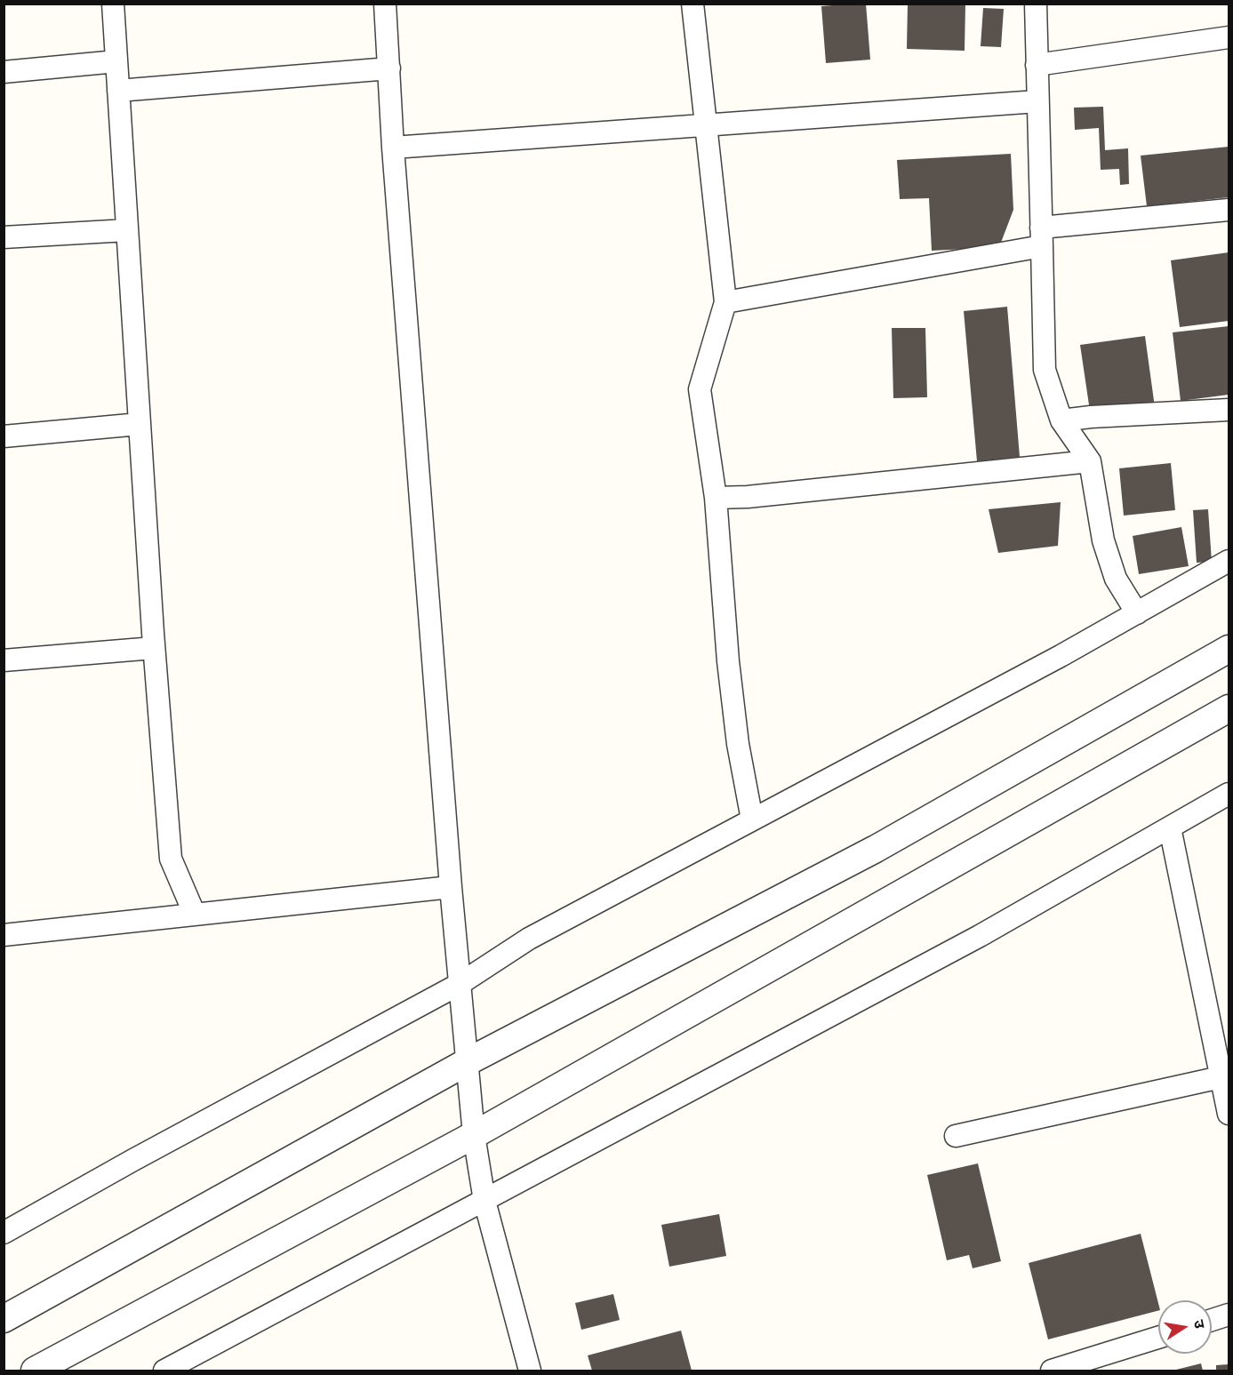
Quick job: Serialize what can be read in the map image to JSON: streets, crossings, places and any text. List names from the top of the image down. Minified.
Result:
{"north":"right"}
